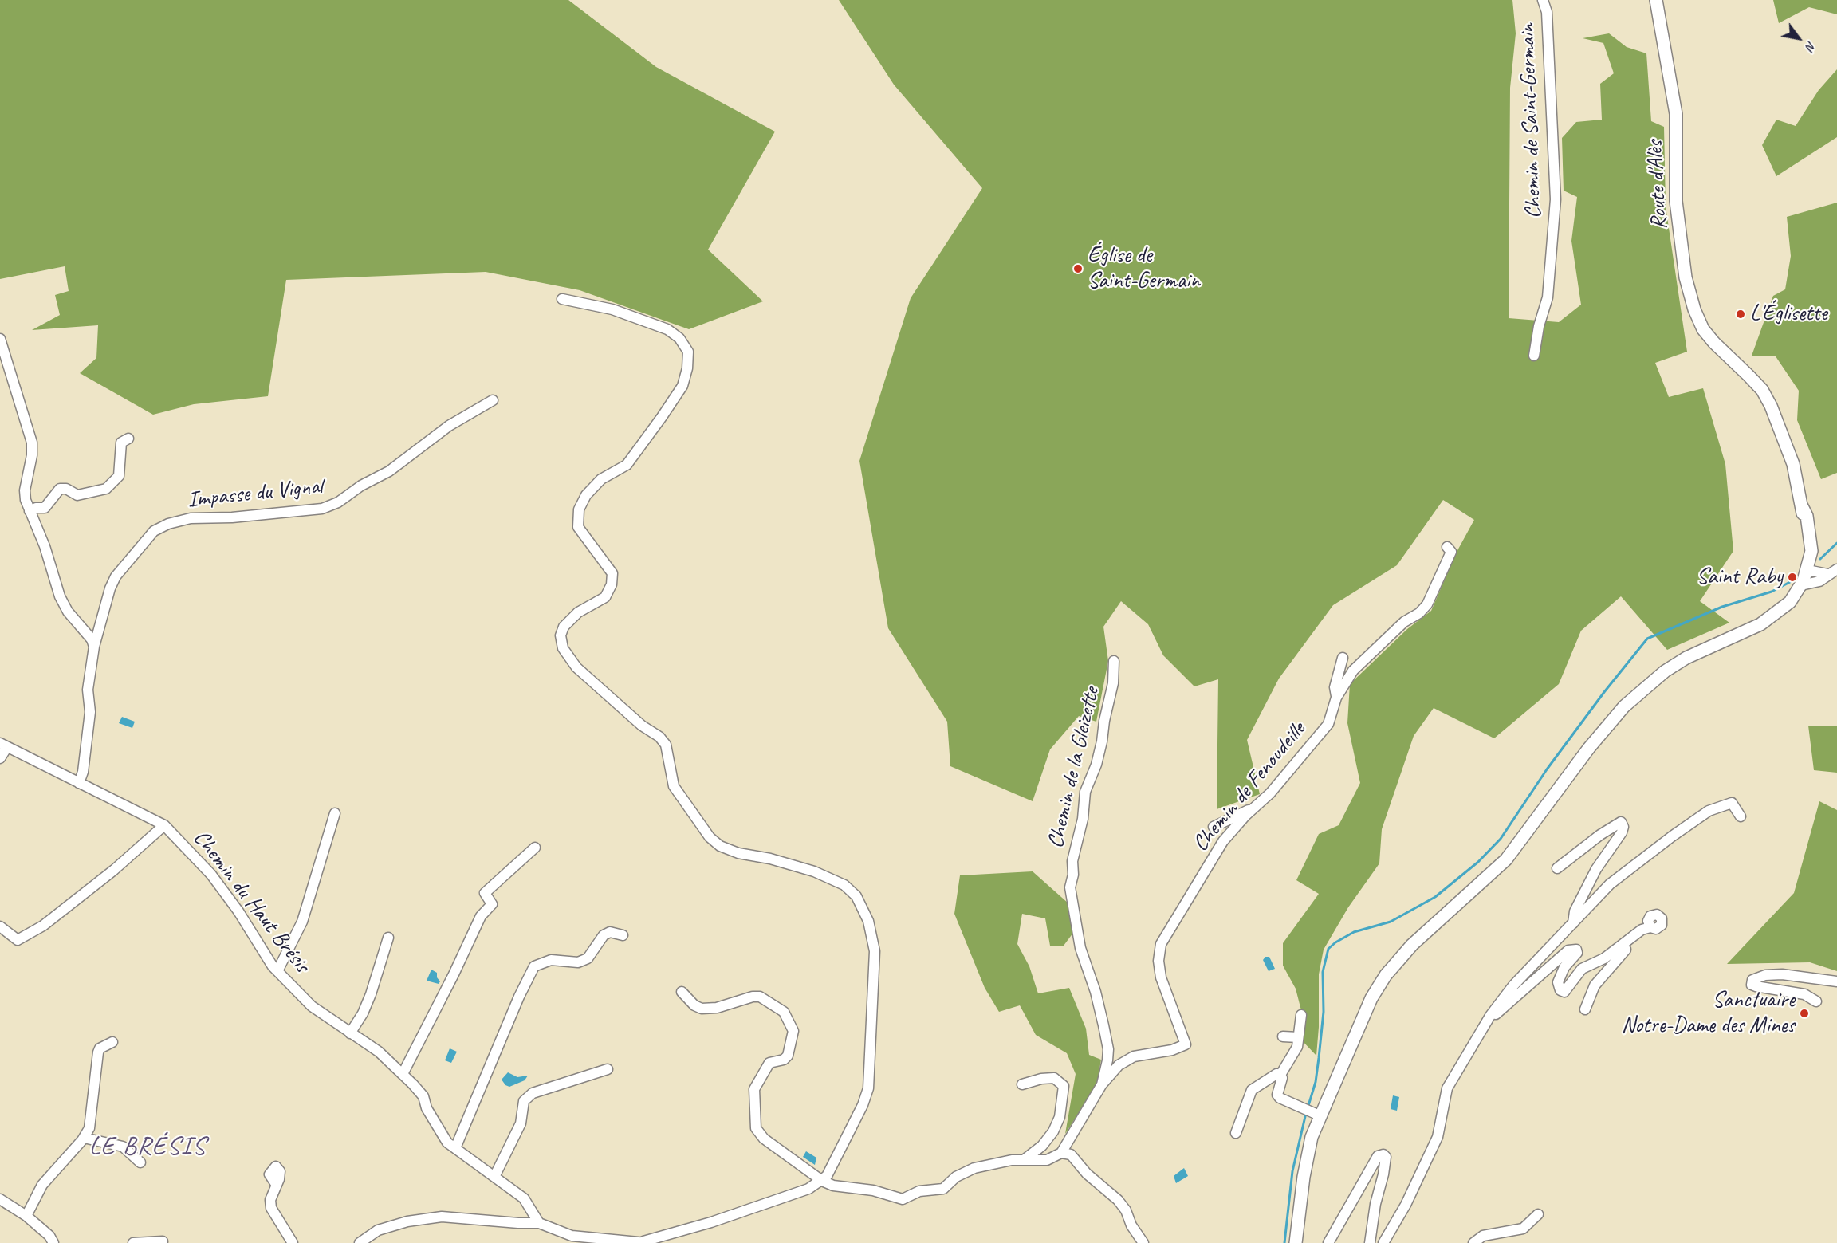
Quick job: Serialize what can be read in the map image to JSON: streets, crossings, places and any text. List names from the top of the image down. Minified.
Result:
{"streets":{"main road":["Route d'Alès"],"street":["Chemin de Saint-Germain","Impasse du Vignal","Chemin de la Gleizette","Chemin de Fenoudeille","Chemin du Haut Brésis"]},"crossings":[["Impasse du Vignal","Chemin du Haut Brésis"],["Chemin de la Gleizette","Chemin de Fenoudeille"]],"districts":["LE BRÉSIS"],"places":["Église de Saint-Germain","L'Églisette","Saint Raby","Sanctuaire Notre-Dame des Mines"],"north":"bottom right"}
